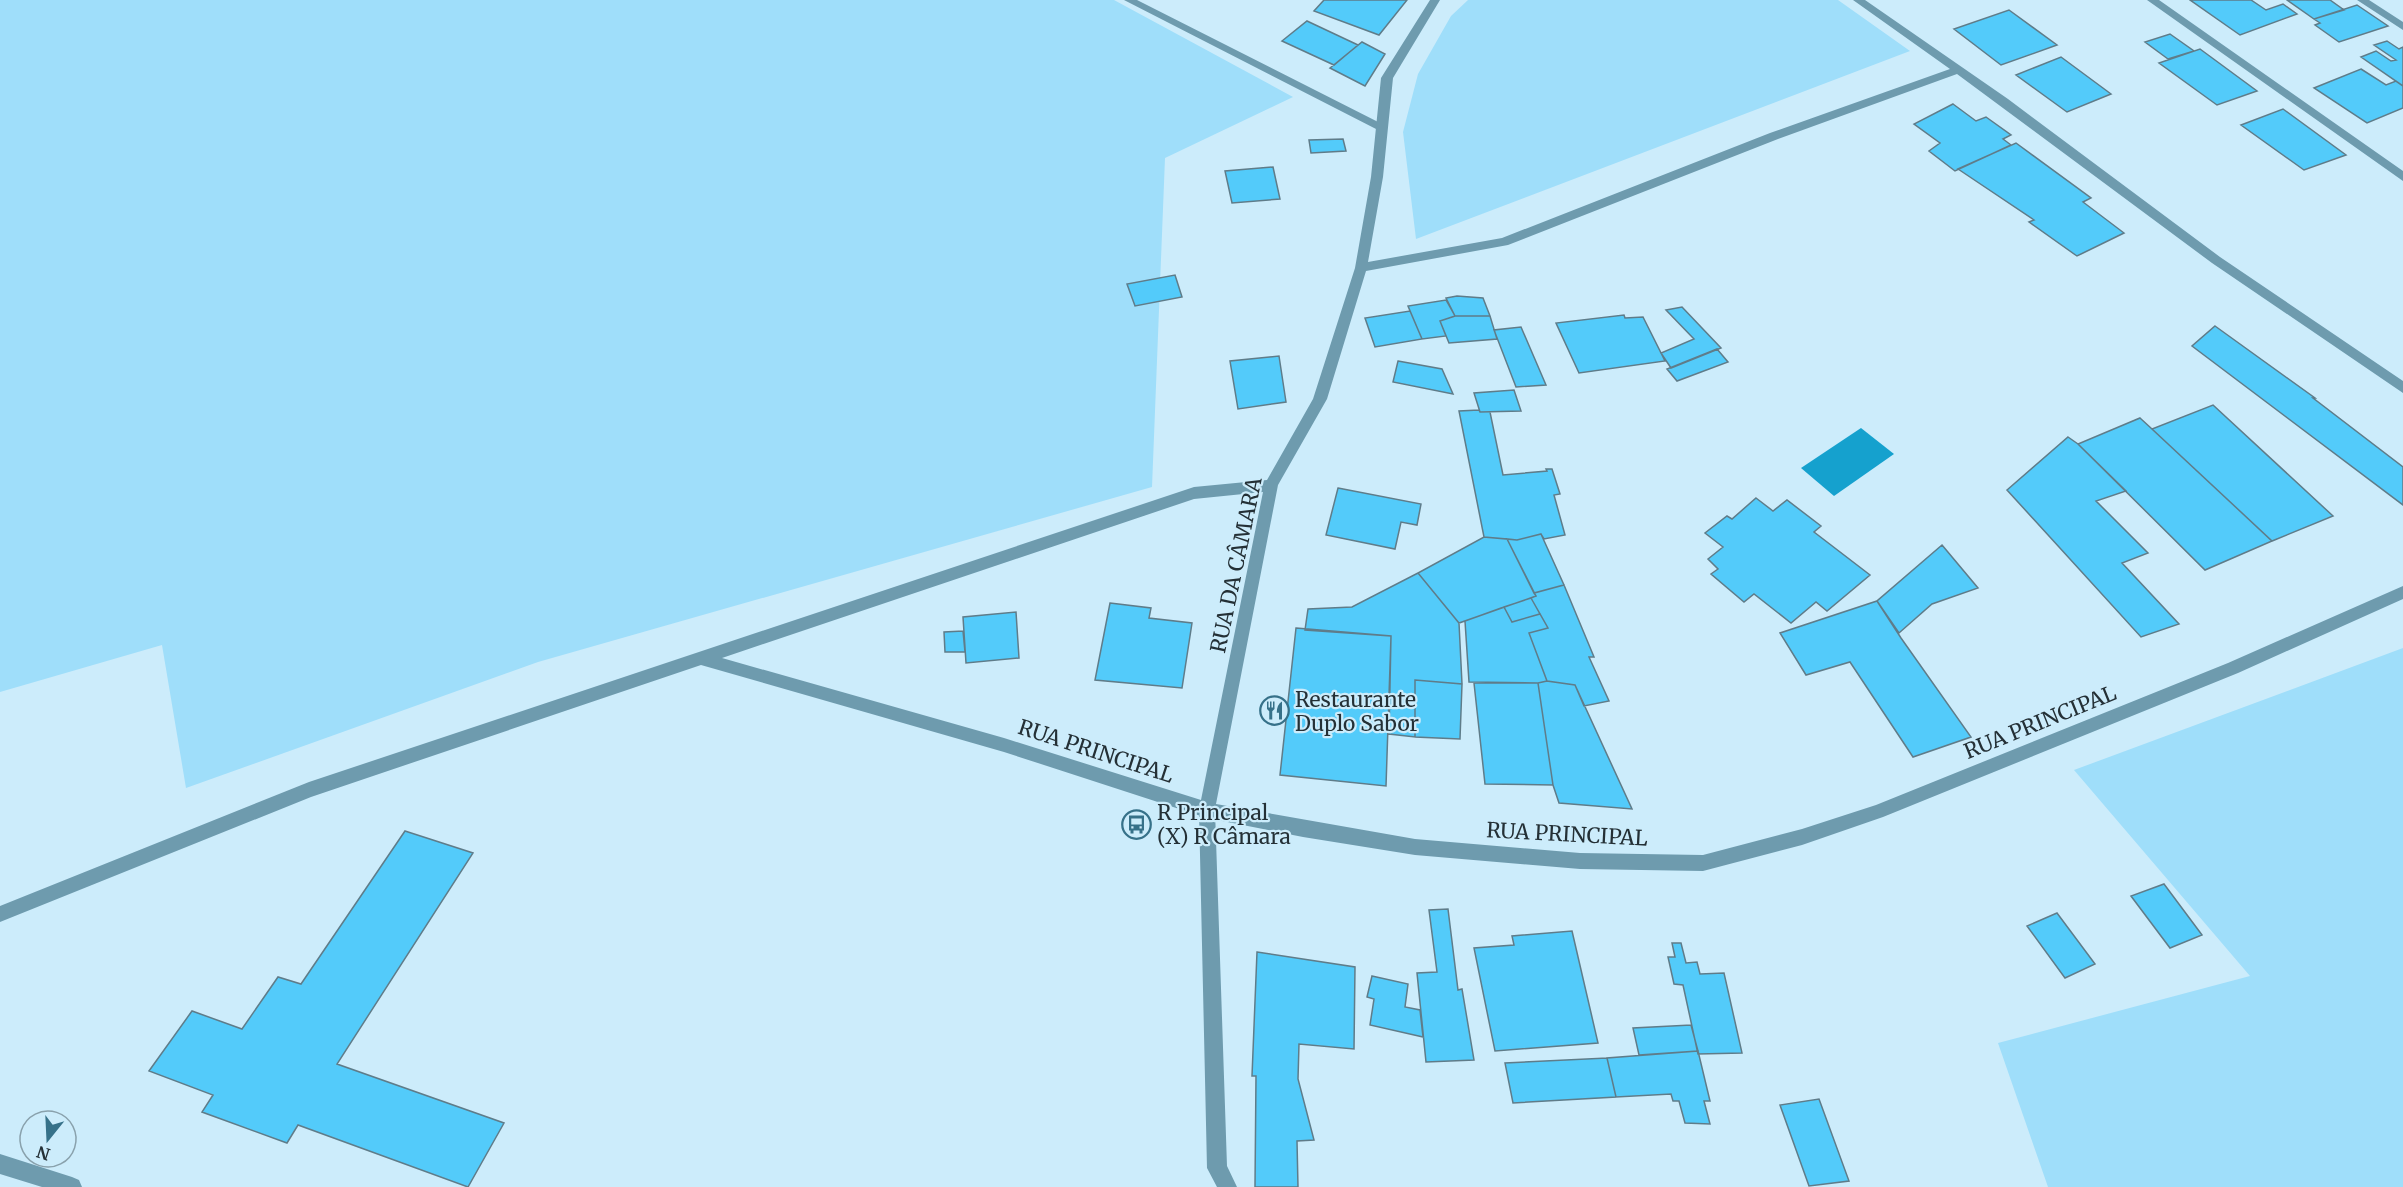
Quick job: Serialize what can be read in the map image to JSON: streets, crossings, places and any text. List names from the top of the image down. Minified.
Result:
{"streets":{"street":["RUA DA CÂMARA","RUA PRINCIPAL"]},"crossings":[["RUA DA CÂMARA","RUA PRINCIPAL"]],"places":{"restaurant":["Restaurante Duplo Sabor"],"bus stop":["R Principal (X) R Câmara"]},"north":"bottom"}
